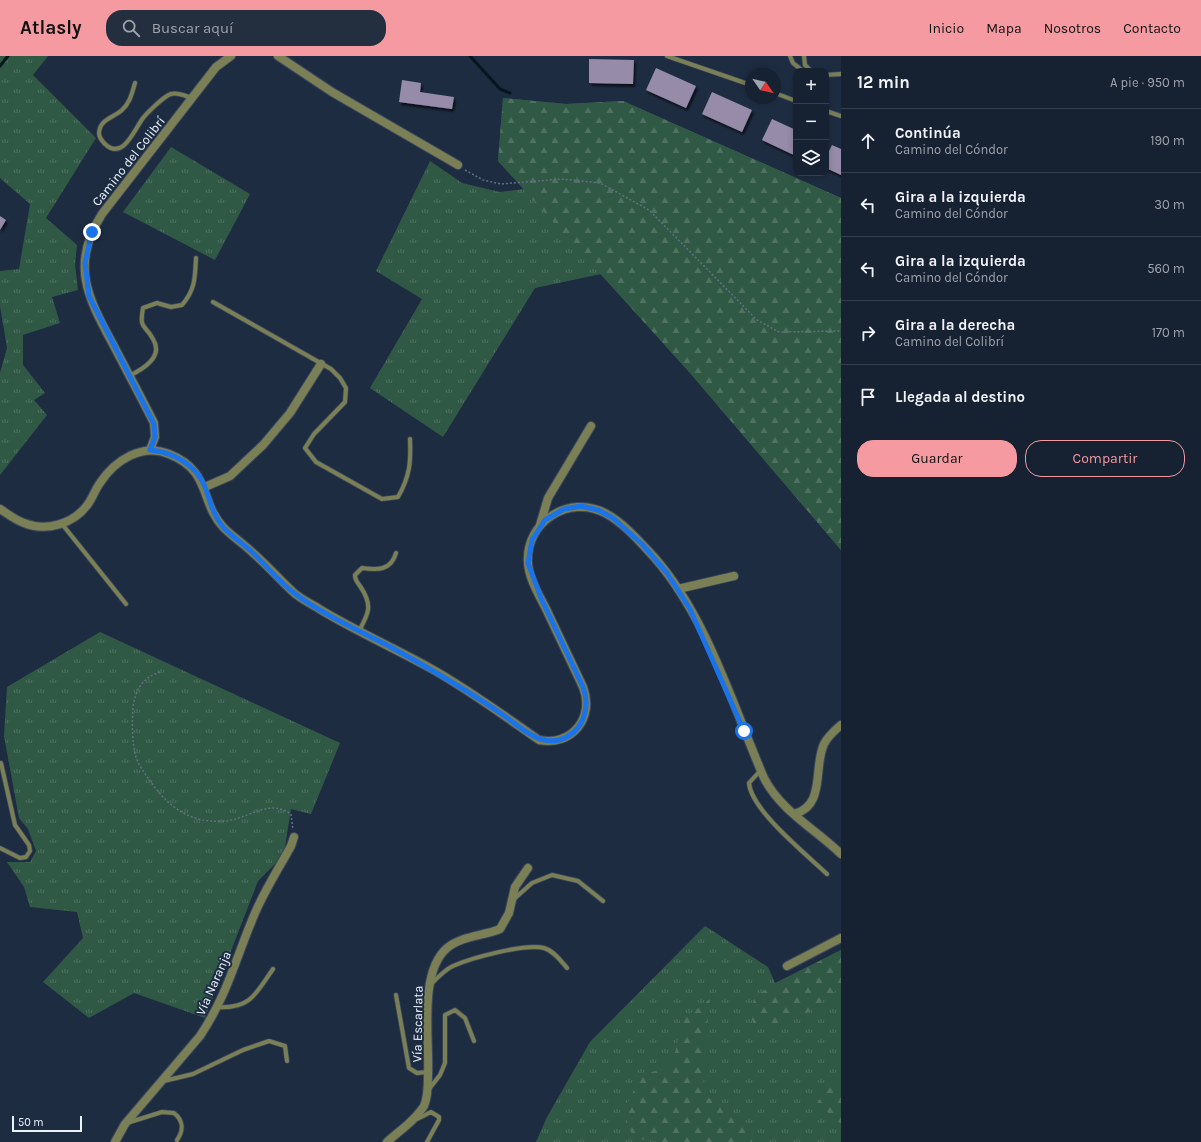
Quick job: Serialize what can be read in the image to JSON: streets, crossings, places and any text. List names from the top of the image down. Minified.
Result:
{"streets":{"street":["Camino del Colibrí","Vía Naranja","Vía Escarlata"]},"scale_bar":"50 m","north":"bottom right","page":{"header":"Atlasly","search":"Buscar aquí","nav":["Inicio","Mapa","Nosotros","Contacto"],"heading":["12 min","A pie · 950 m"],"map_buttons":["+","−"],"list":[["Continúa","Camino del Cóndor","190 m"],["Gira a la izquierda","Camino del Cóndor","30 m"],["Gira a la izquierda","Camino del Cóndor","560 m"],["Gira a la derecha","Camino del Colibrí","170 m"],"Llegada al destino"],"buttons":["Guardar","Compartir"],"scale":"50 m"}}
